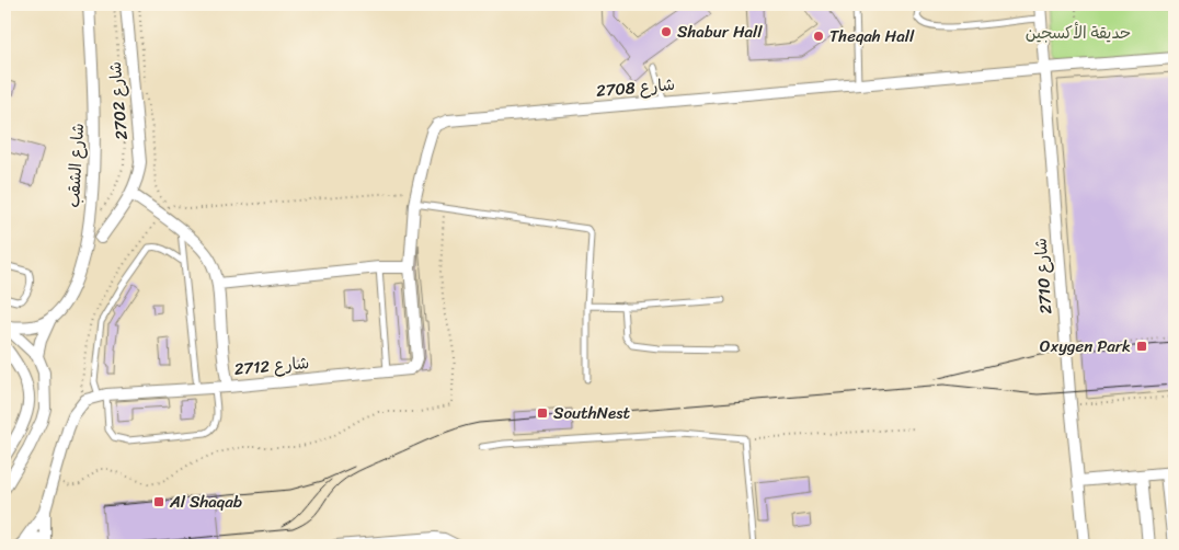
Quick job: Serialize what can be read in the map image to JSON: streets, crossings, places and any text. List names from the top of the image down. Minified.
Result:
{"streets":{"street":["شارع 2708","شارع 2702","شارع الشقب","شارع 2710","شارع 2712"]},"crossings":[["شارع 2708","شارع 2710"],["شارع 2708","شارع 2712"],["شارع 2702","شارع 2712"]],"parks":["حديقة الأكسجين"],"places":{"other":["Shabur Hall","Theqah Hall"],"transit":["Oxygen Park","SouthNest","Al Shaqab"]}}
